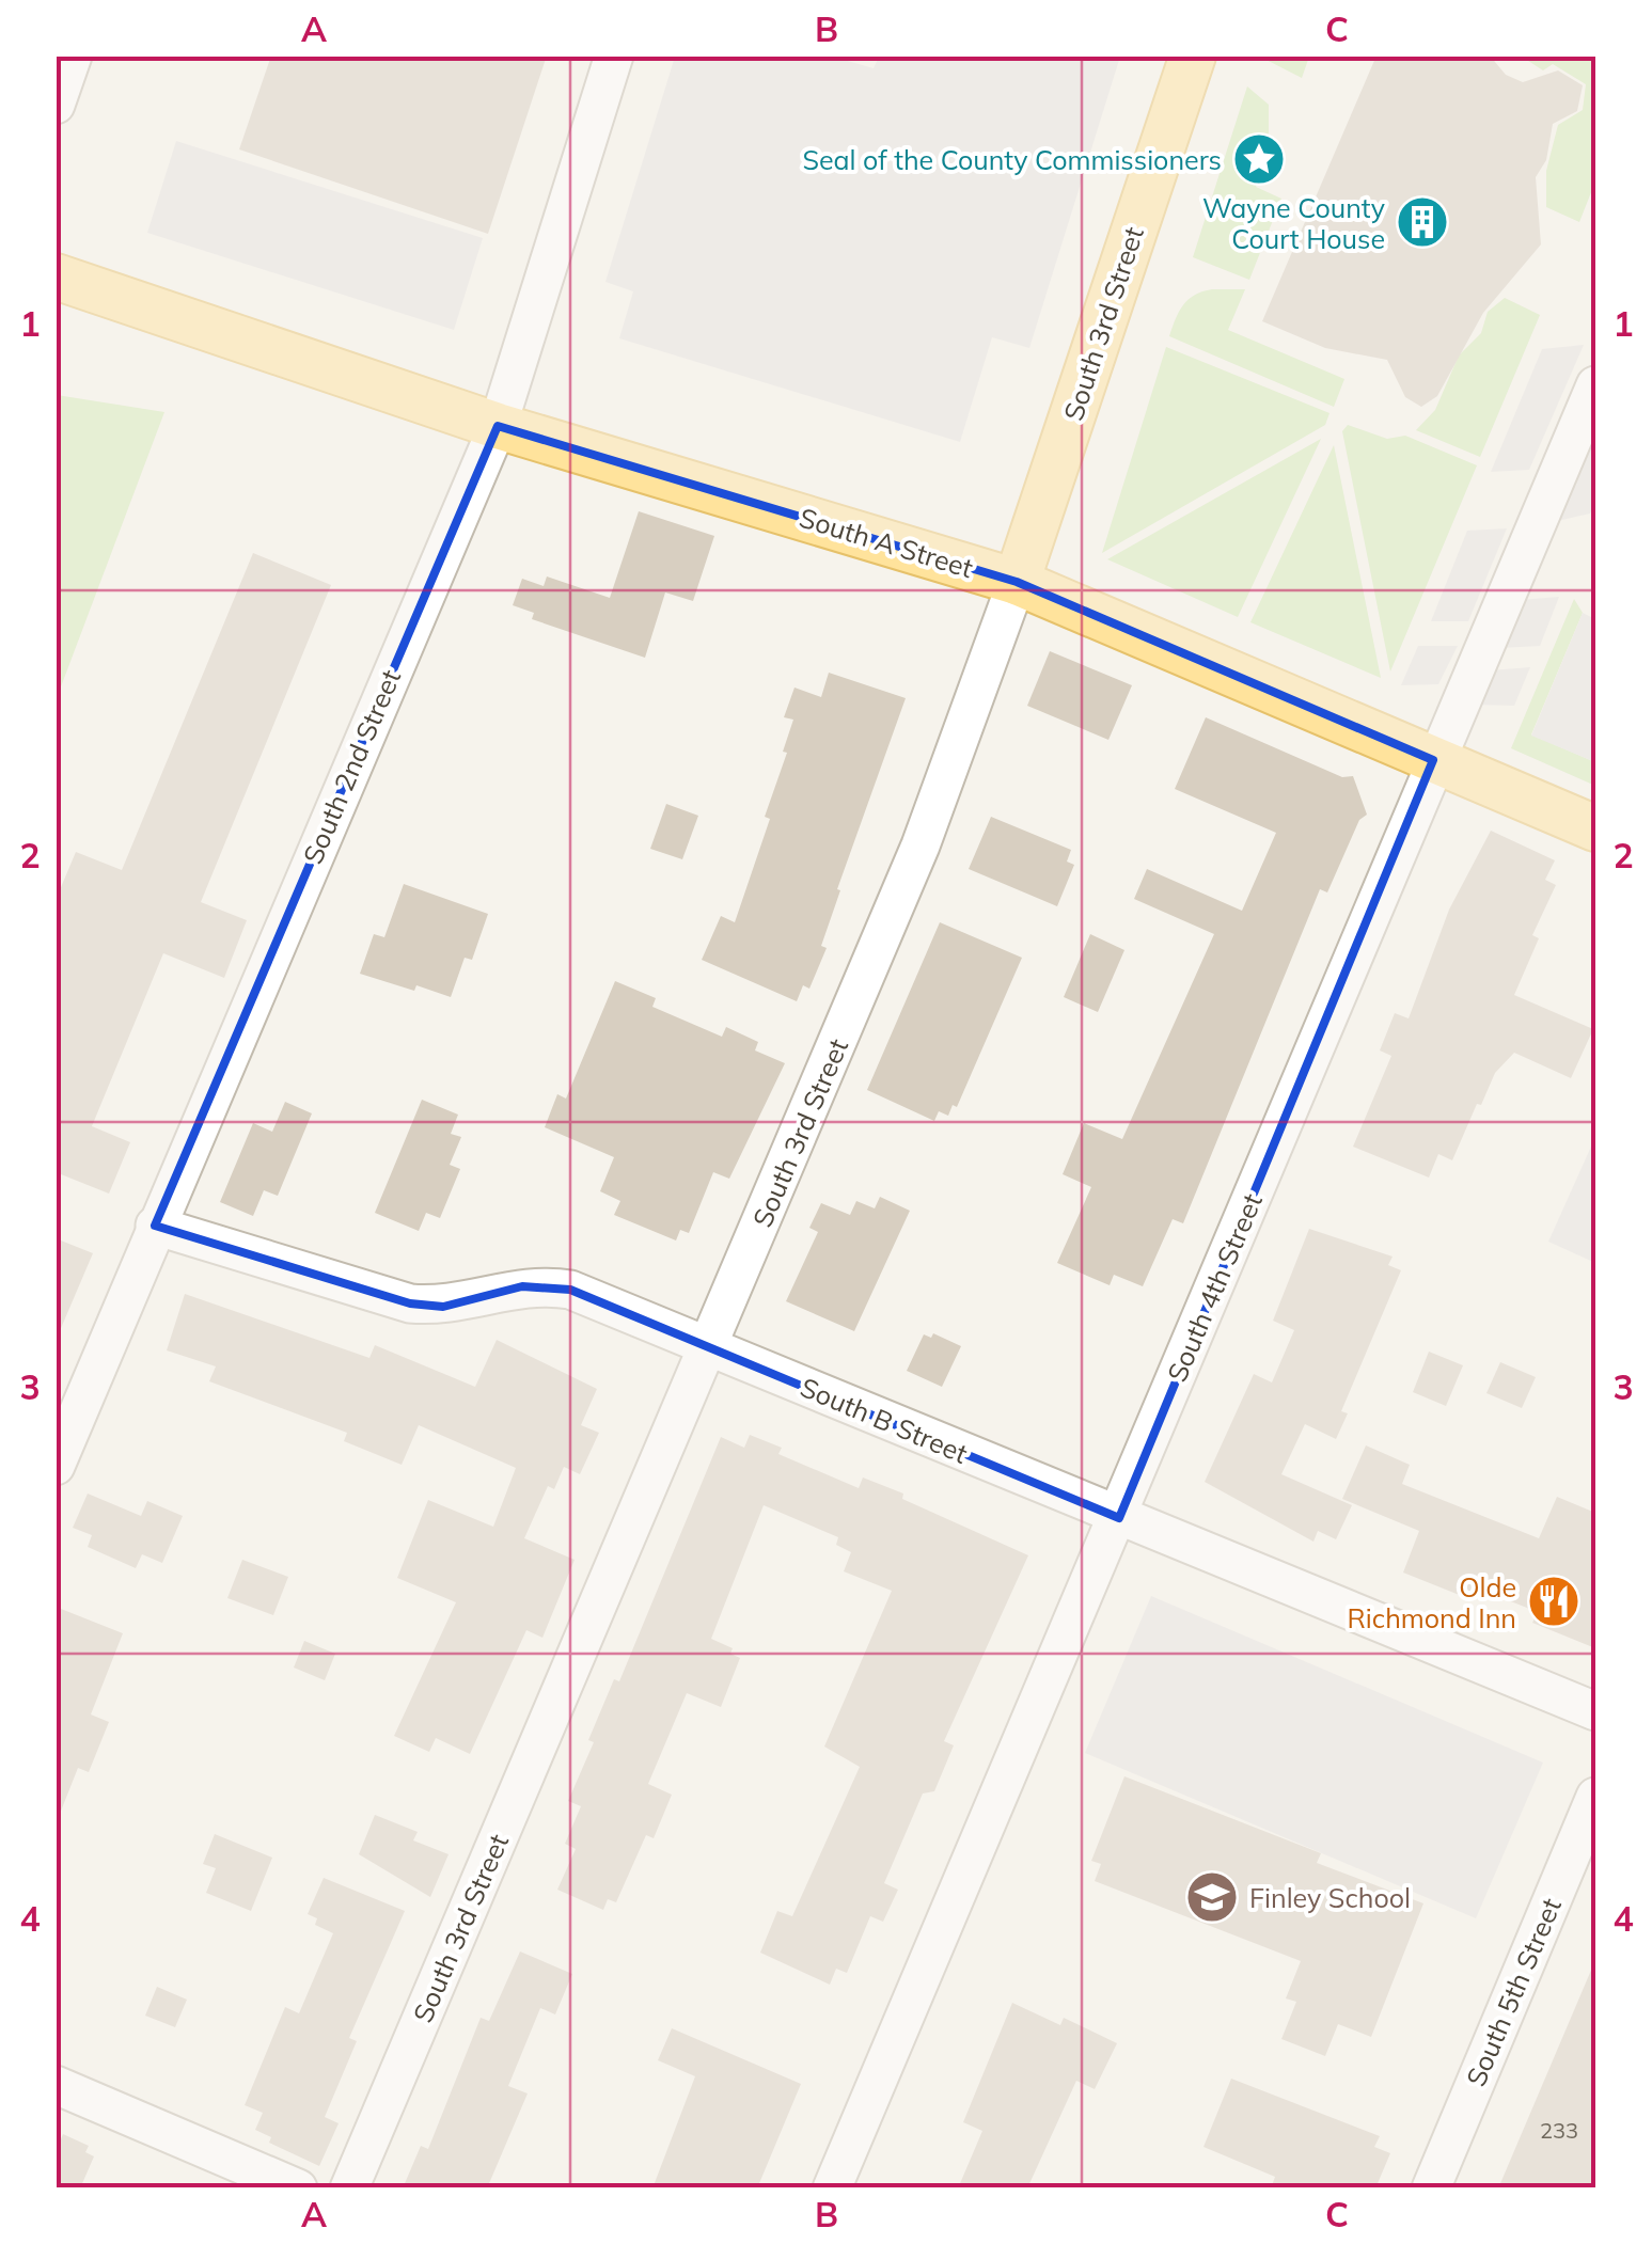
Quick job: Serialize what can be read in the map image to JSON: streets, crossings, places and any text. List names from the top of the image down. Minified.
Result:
{"streets":{"main road":["South 3rd Street","South A Street"],"street":["South 2nd Street","South 4th Street","South B Street","South 5th Street"]},"crossings":[["South 3rd Street","South A Street"],["South 3rd Street","South B Street"],["South A Street","South 2nd Street"],["South A Street","South 4th Street"],["South 2nd Street","South B Street"],["South 4th Street","South B Street"]],"places":{"place":["Seal of the County Commissioners"],"building":["Wayne County Court House"],"restaurant":["Olde Richmond Inn"],"school or university":["Finley School"]},"house_numbers":["233"],"grid":{"columns":["A","B","C"],"rows":["1","2","3","4"]}}
